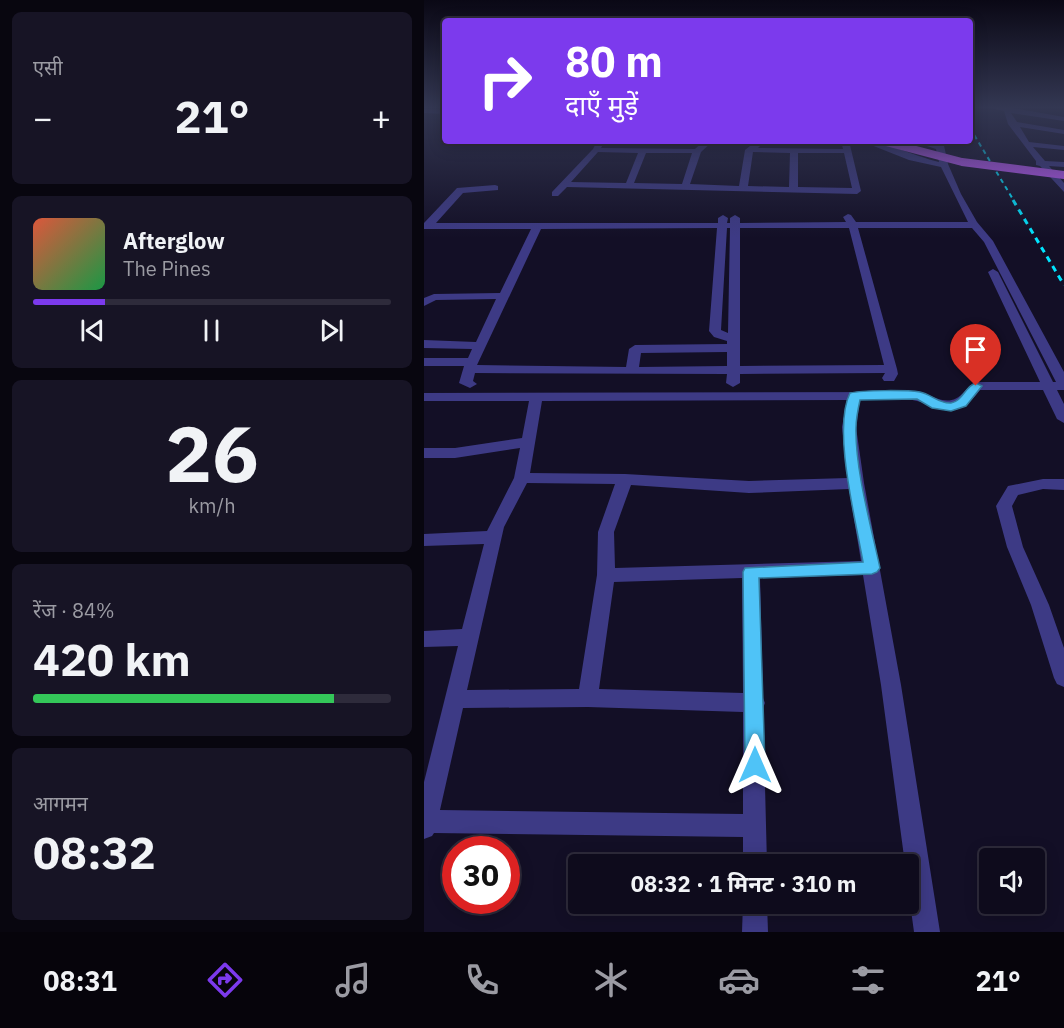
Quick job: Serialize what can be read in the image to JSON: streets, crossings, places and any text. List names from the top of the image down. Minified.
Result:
{"page":{"tile":["एसी",["26","km/h"],["रेंज · 84%","420 km"],["आगमन","08:32"]],"turn":["80 m","दाएँ मुड़ें"],"heat":["−","21°","+"],"song":["Afterglow","The Pines"],"limit":"30","trip":"08:32 · 1 मिनट · 310 m","tabs":["08:31","21°"]}}
